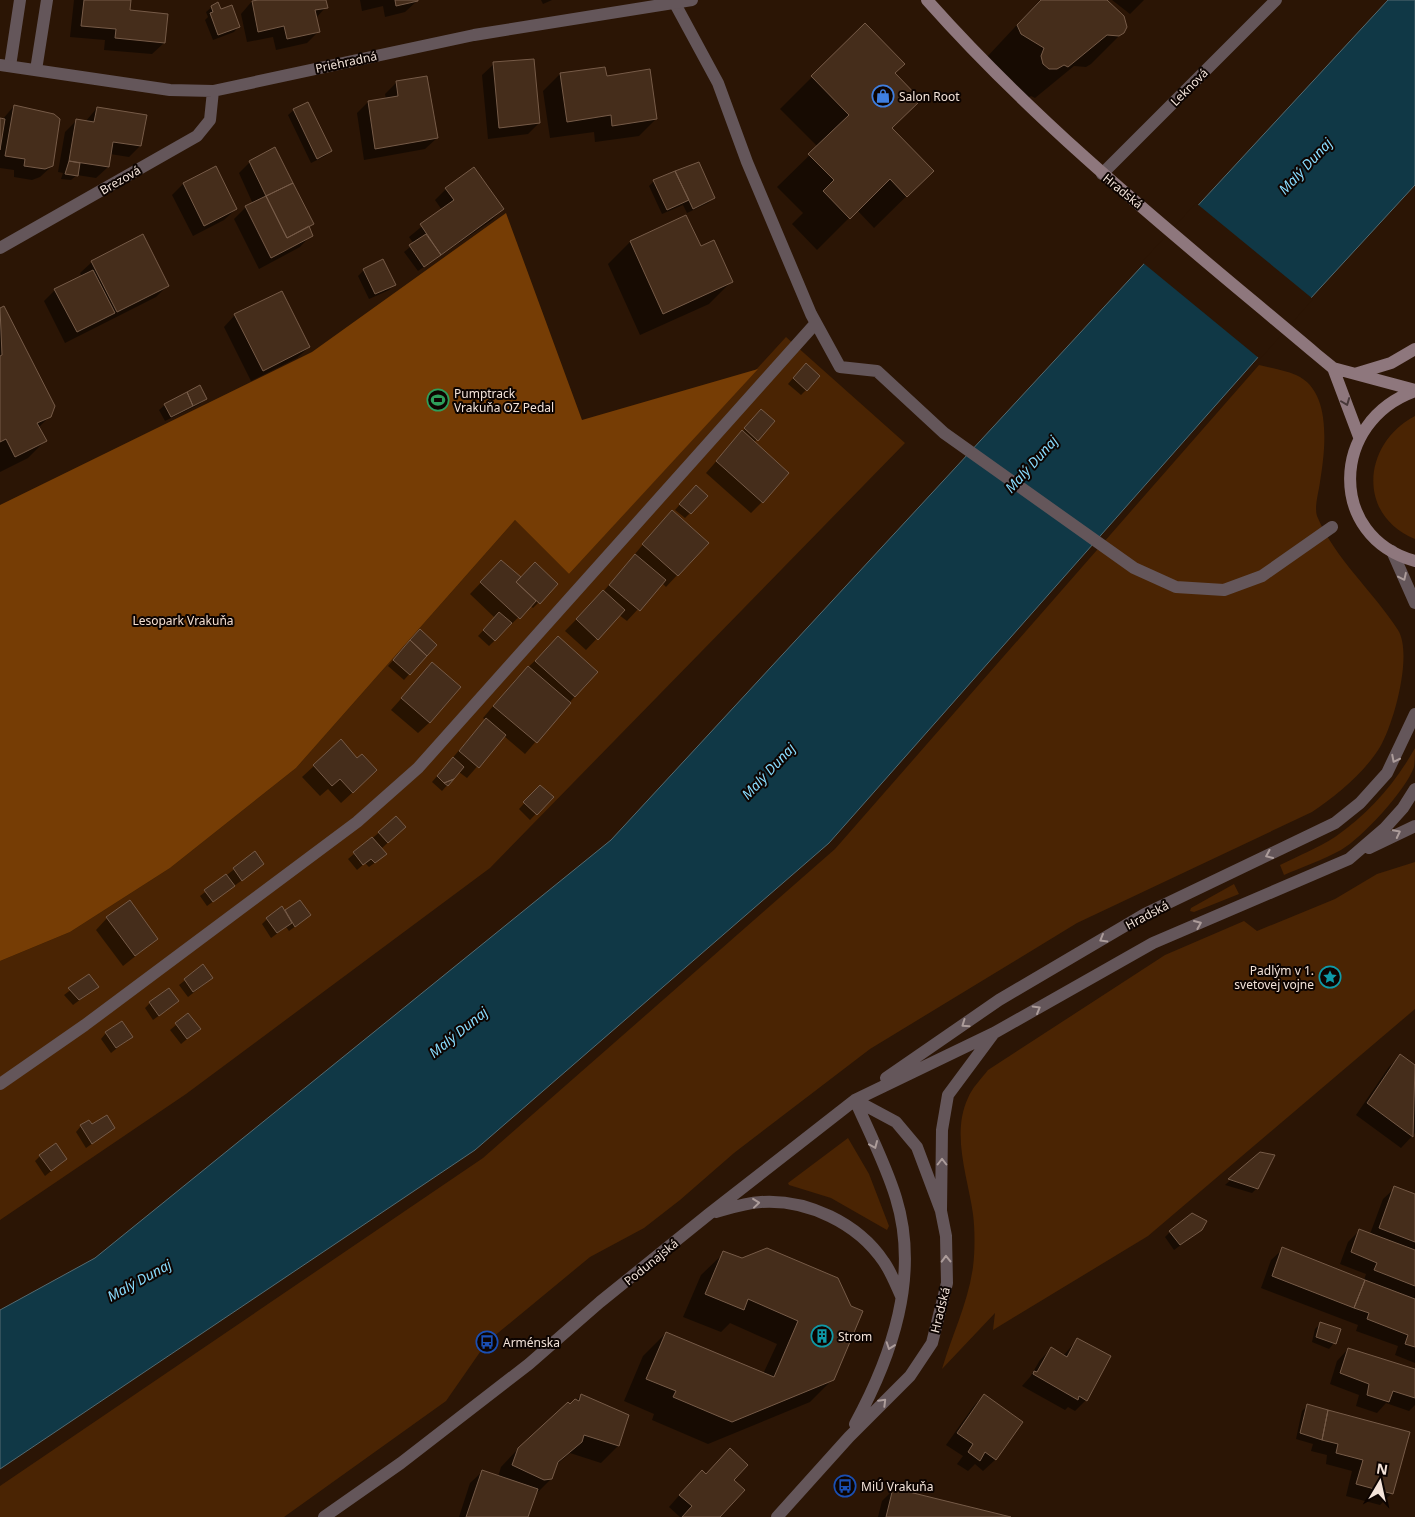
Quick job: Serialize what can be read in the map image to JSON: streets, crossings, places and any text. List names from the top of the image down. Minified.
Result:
{"streets":{"main road":["Hradská"],"street":["Priehradná","Leknová","Brezová","Podunajská"]},"crossings":[["Priehradná","Brezová"],["Leknová","Hradská"],["Hradská","Podunajská"]],"water":["Malý Dunaj"],"parks":["Lesopark Vrakuňa"],"places":{"shop":["Salon Root"],"sports":["Pumptrack Vrakuňa OZ Pedal"],"place":["Padlým v 1. svetovej vojne"],"building":["Strom"],"bus stop":["Arménska","MiÚ Vrakuňa"]},"north":"top"}
